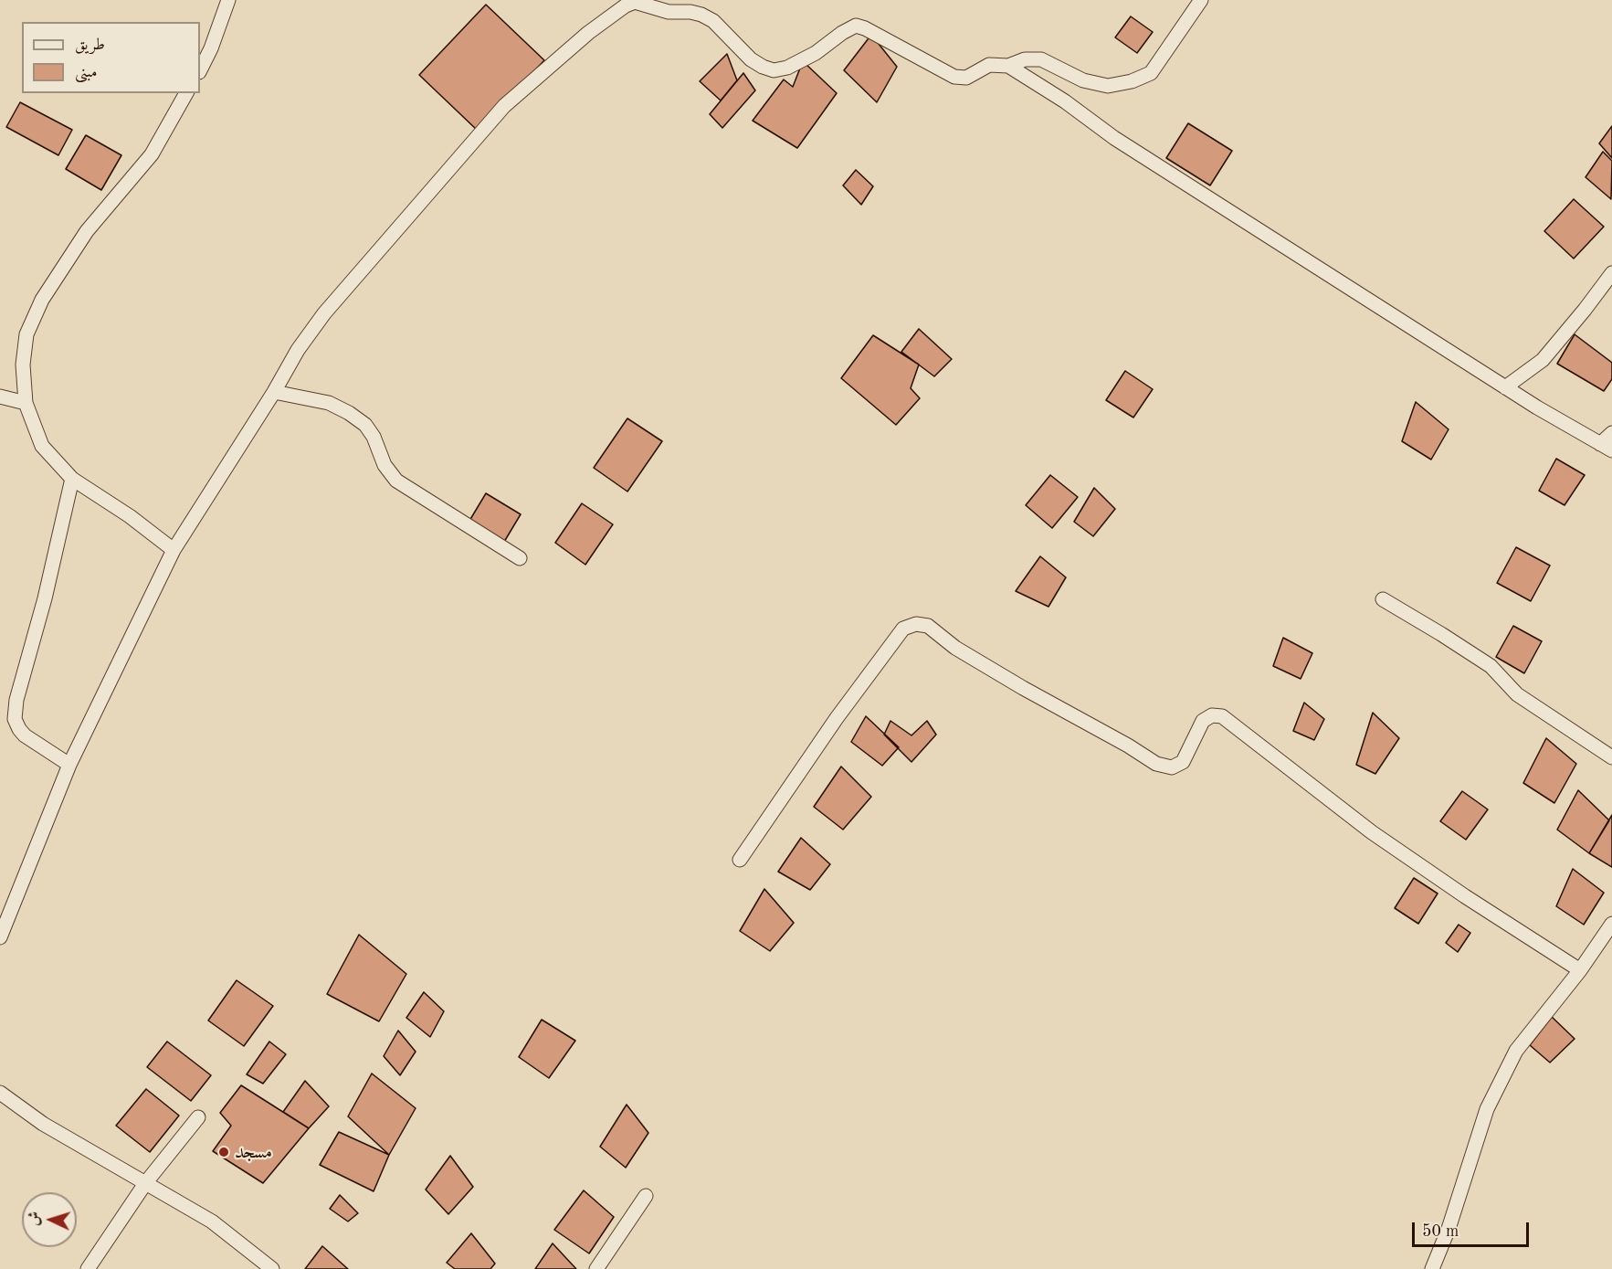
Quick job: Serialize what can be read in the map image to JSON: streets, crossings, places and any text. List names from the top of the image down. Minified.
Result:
{"places":["مسجد"],"legend":["طريق","مبنى"],"scale_bar":"50 m","north":"left"}
